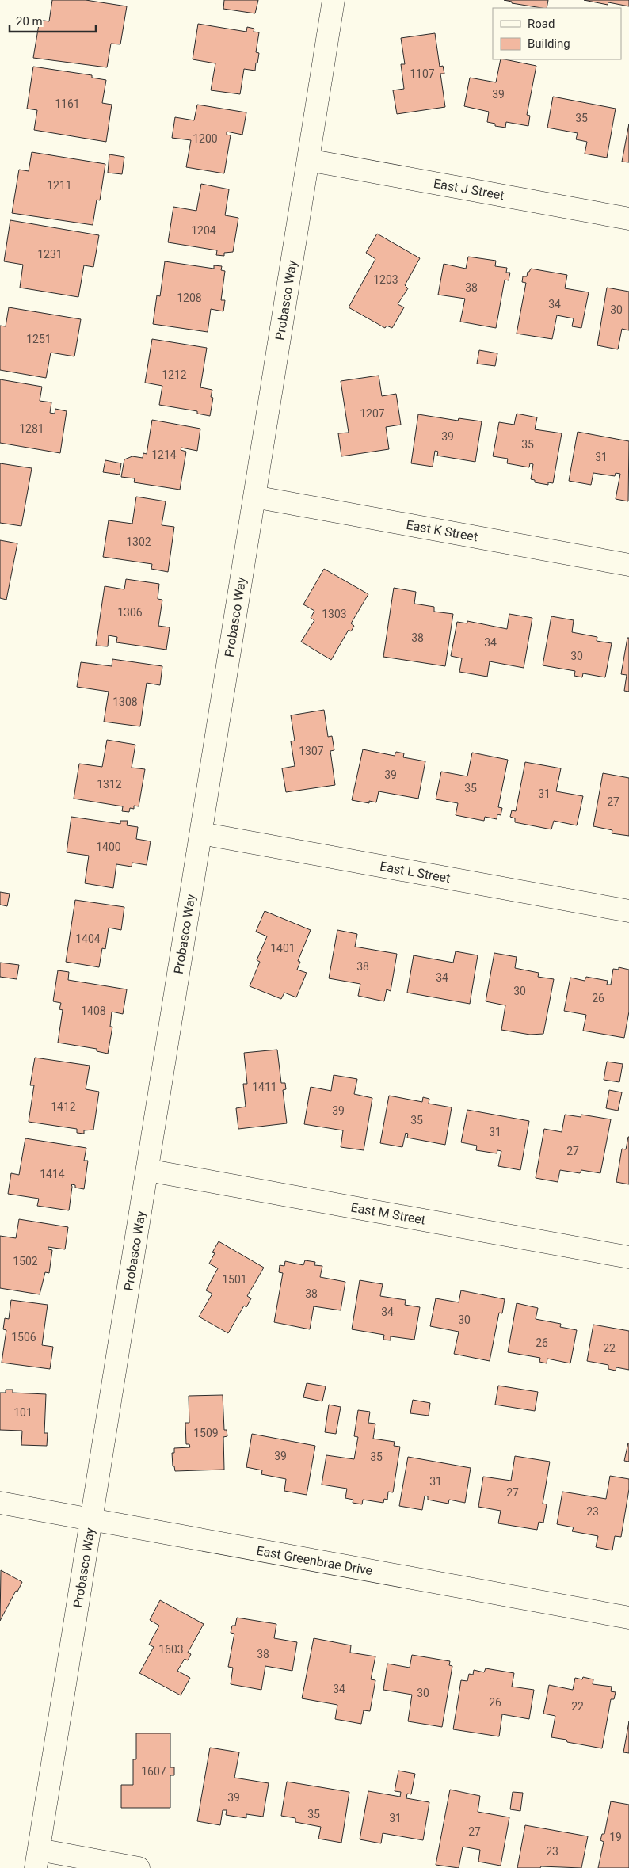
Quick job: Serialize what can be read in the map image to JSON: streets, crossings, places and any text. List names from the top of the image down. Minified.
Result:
{"streets":{"street":["East J Street","Probasco Way","East K Street","East L Street","East M Street","East Greenbrae Drive"]},"crossings":[["East J Street","Probasco Way"],["Probasco Way","East K Street"],["Probasco Way","East L Street"],["Probasco Way","East M Street"],["Probasco Way","East Greenbrae Drive"]],"house_numbers":["1107","39","1161","35","1200","1211","1204","1231","1203","38","1208","34","30","1251","1212","1207","1281","39","35","1214","31","1302","1306","1303","38","34","30","1308","1307","39","1312","35","31","27","1400","1404","1401","38","34","30","26","1408","1411","1412","39","35","31","27","1414","1502","1501","38","34","30","1506","26","22","101","1509","39","35","31","27","23","1603","38","34","30","26","22","1607","39","35","31","27","19","23"],"legend":["Road","Building"],"scale_bar":"20 m"}
